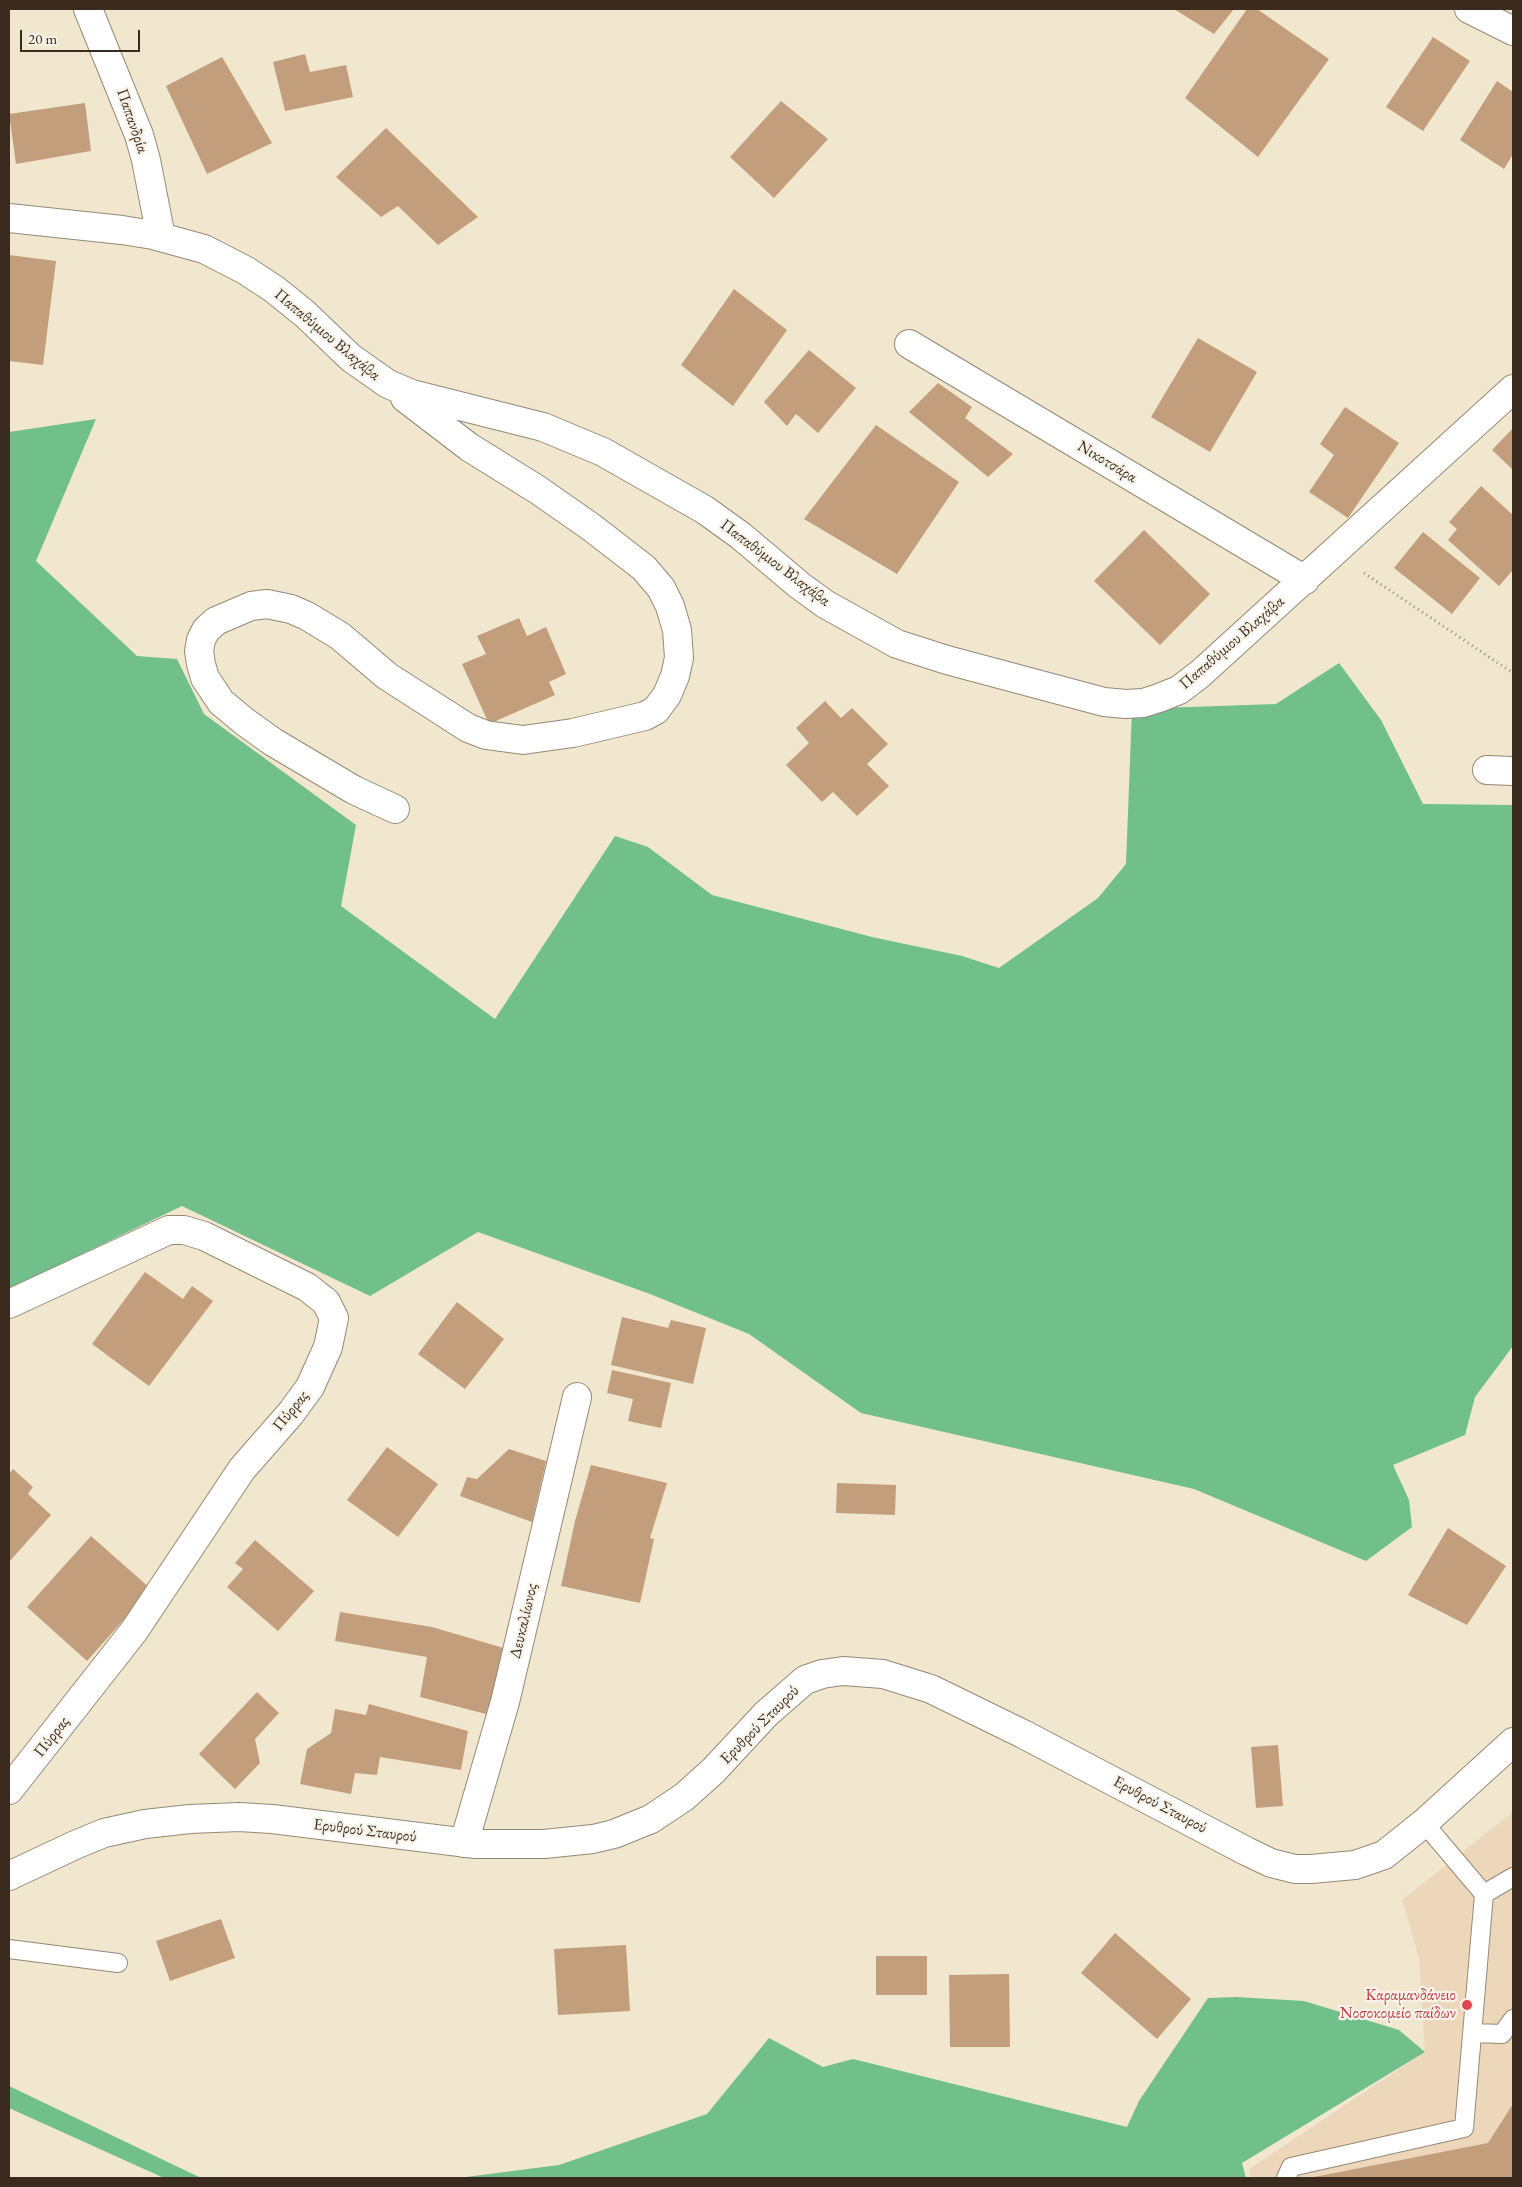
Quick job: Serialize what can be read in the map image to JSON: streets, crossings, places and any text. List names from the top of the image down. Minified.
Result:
{"streets":{"street":["Παπανδρία","Παπαθύμιου Βλαχάβα","Νικοτσάρα","Πύρρας","Δευκαλίωνος","Ερυθρού Σταυρού"]},"crossings":[["Παπανδρία","Παπαθύμιου Βλαχάβα"],["Παπαθύμιου Βλαχάβα","Νικοτσάρα"],["Δευκαλίωνος","Ερυθρού Σταυρού"]],"places":["Καραμανδάνειο Νοσοκομείο παίδων"],"scale_bar":"20 m"}
